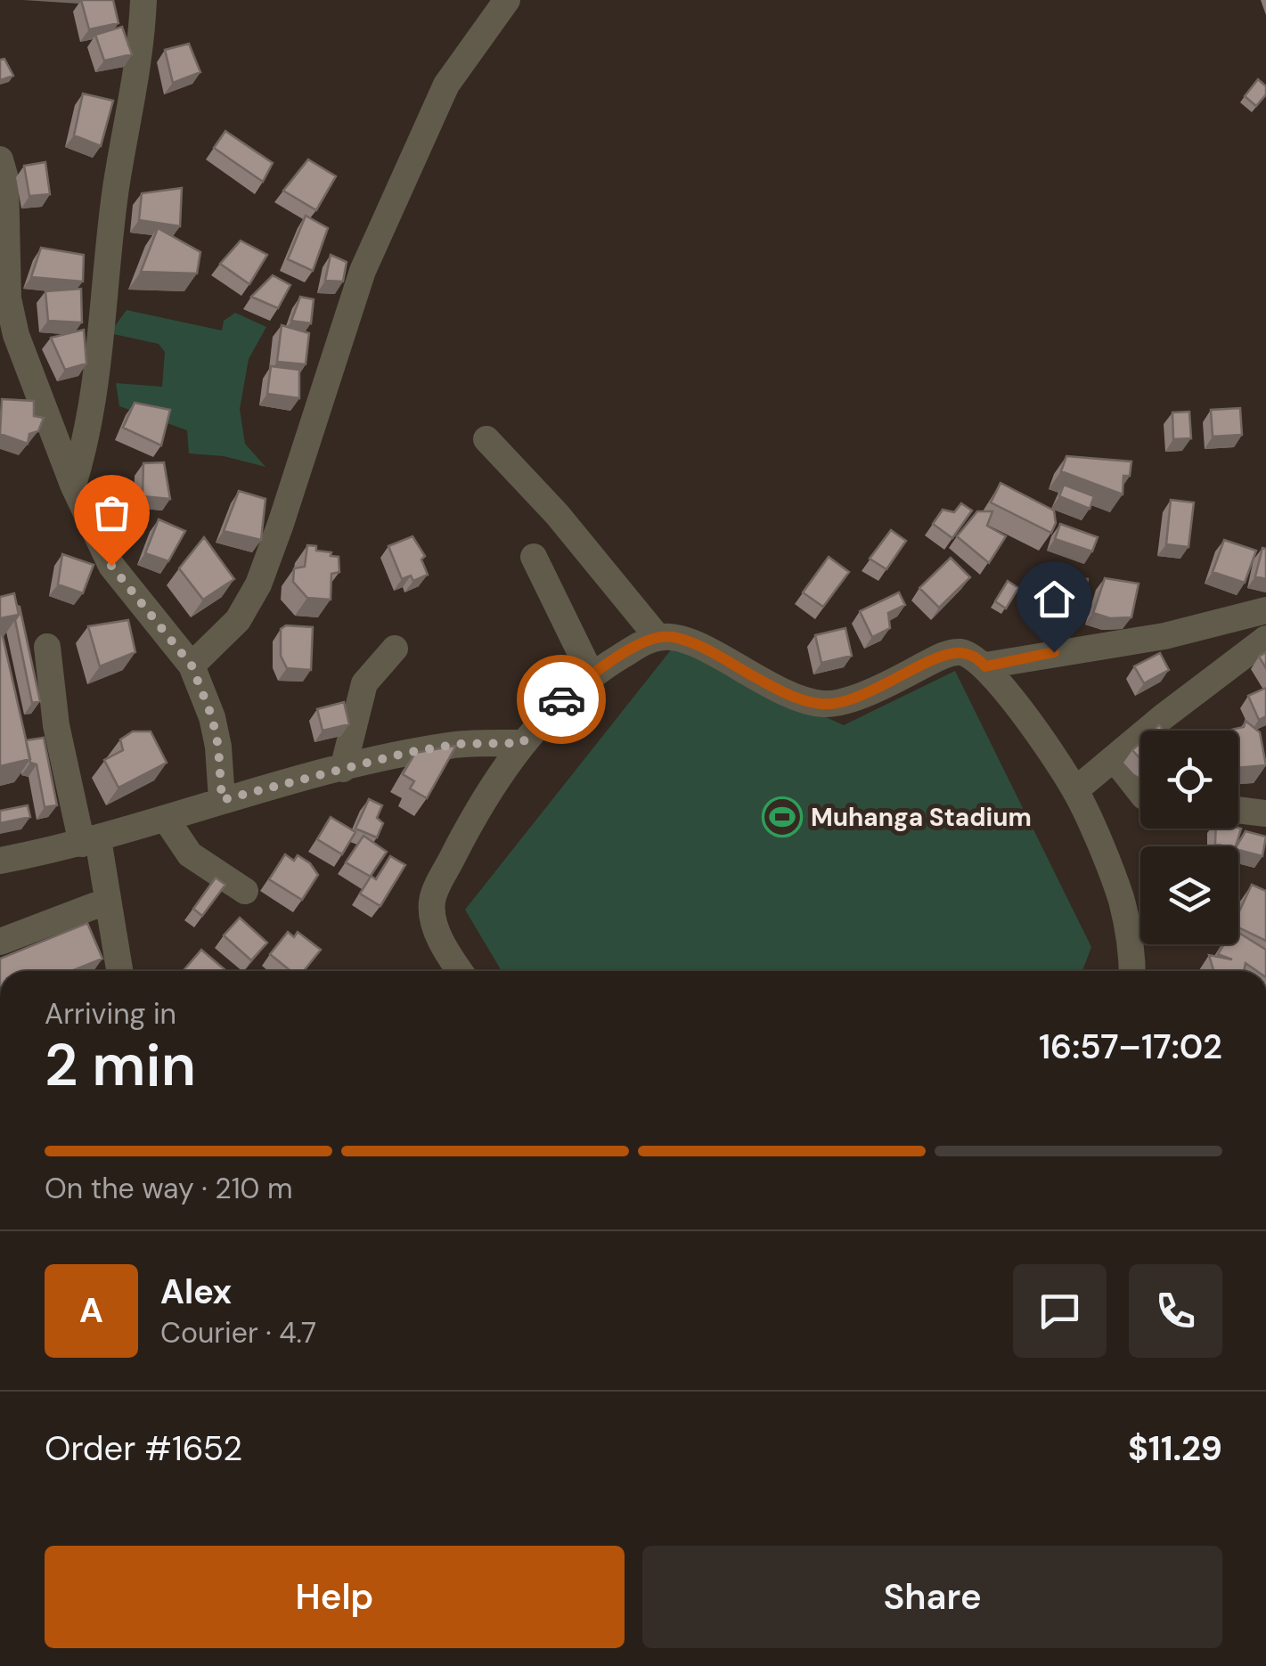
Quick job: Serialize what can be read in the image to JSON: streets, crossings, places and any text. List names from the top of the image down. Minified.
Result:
{"places":{"sports":["Muhanga Stadium"]},"page":{"heading":["2 min","Arriving in","16:57–17:02"],"panel":["Alex","Courier · 4.7","Order #1652","$11.29"],"bar":"On the way · 210 m","round":"A","buttons":["Help","Share"]}}
